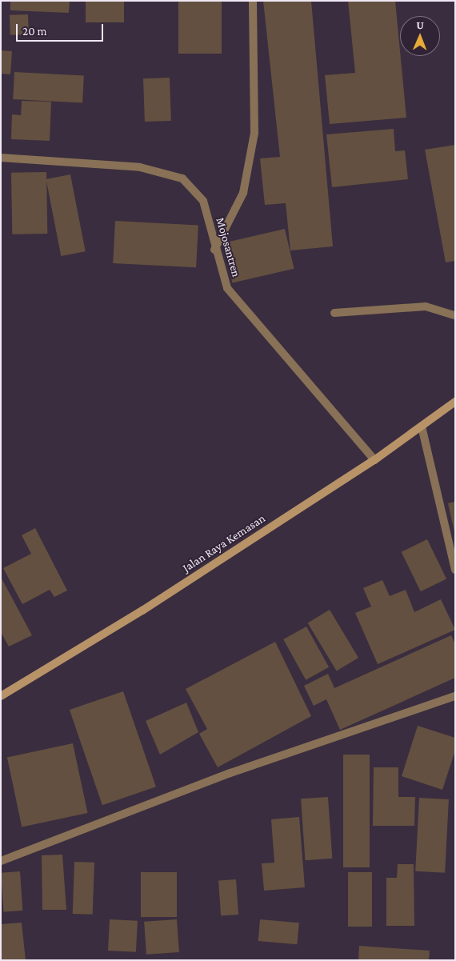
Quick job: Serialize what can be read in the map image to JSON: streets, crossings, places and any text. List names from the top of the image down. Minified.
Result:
{"streets":{"main road":["Jalan Raya Kemasan"],"street":["Mojosantren"]},"crossings":[["Mojosantren","Jalan Raya Kemasan"]],"scale_bar":"20 m","north":"top"}
